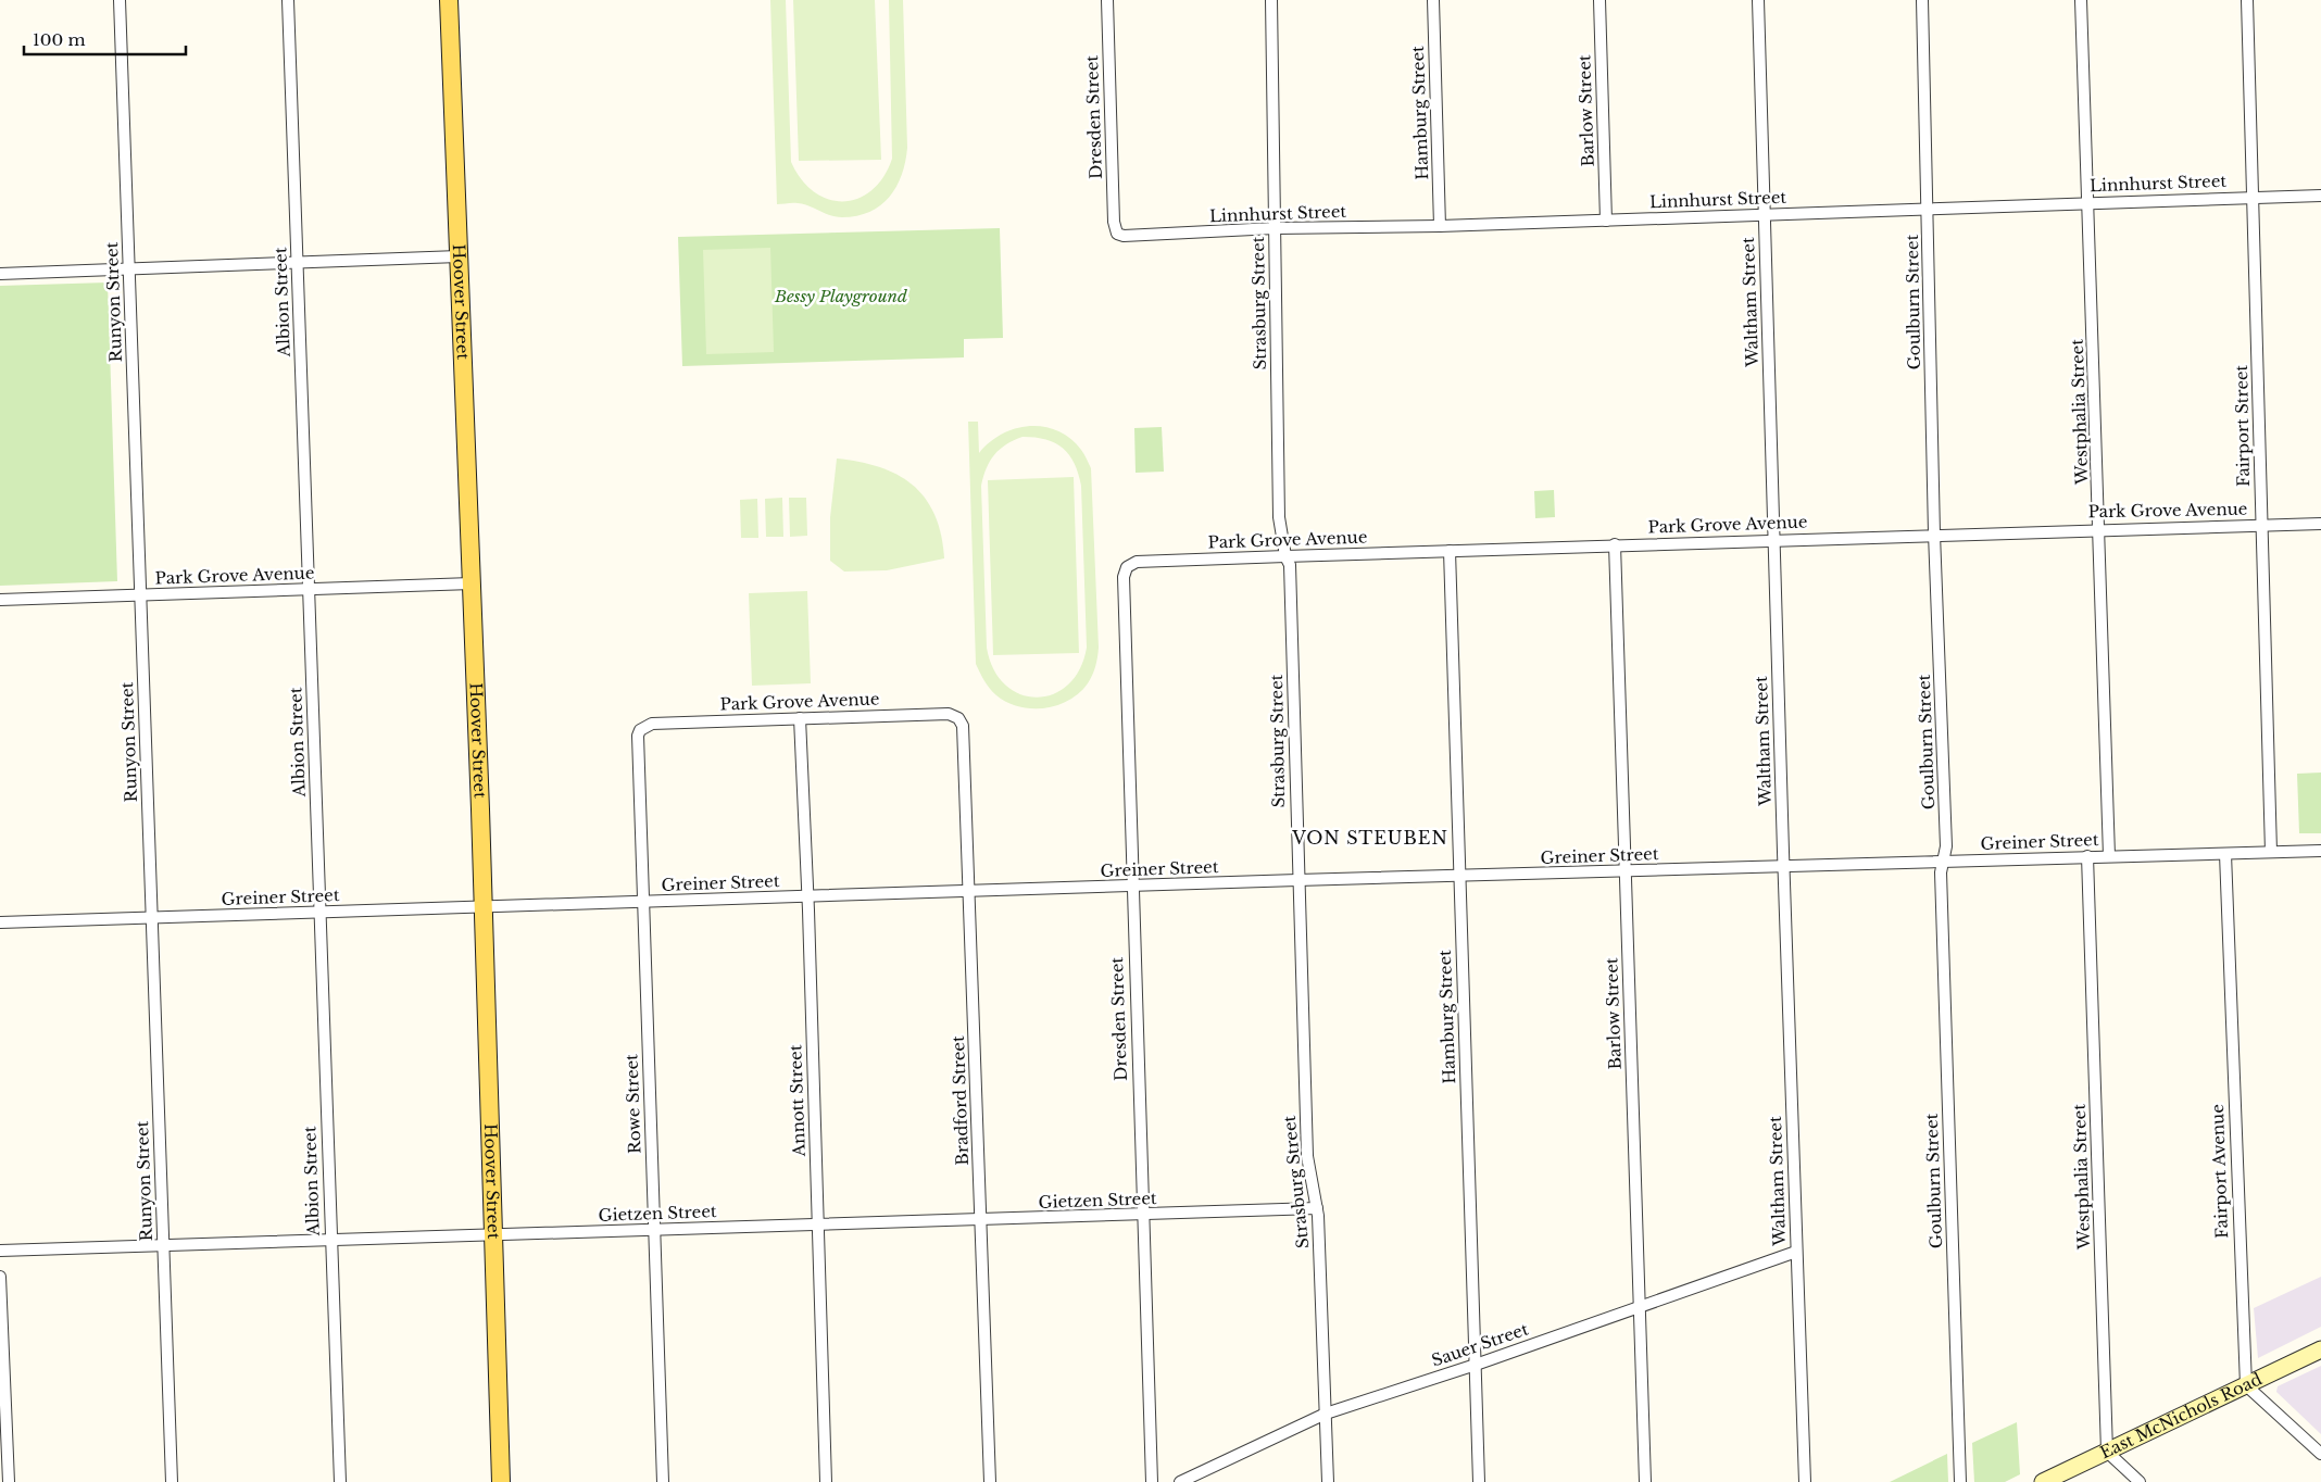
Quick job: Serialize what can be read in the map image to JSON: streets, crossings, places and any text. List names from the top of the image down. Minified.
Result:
{"streets":{"main road":["Hoover Street"],"street":["Barlow Street","Hamburg Street","Dresden Street","Linnhurst Street","Runyon Street","Albion Street","Waltham Street","Goulburn Street","Strasburg Street","Westphalia Street","Fairport Street","Park Grove Avenue","Greiner Street","Annott Street","Bradford Street","Rowe Street","Fairport Avenue","Gietzen Street","Sauer Street","East McNichols Road"]},"crossings":[["Barlow Street","Linnhurst Street"],["Barlow Street","Park Grove Avenue"],["Barlow Street","Greiner Street"],["Barlow Street","Sauer Street"],["Hamburg Street","Linnhurst Street"],["Hamburg Street","Park Grove Avenue"],["Hamburg Street","Greiner Street"],["Hamburg Street","Sauer Street"],["Dresden Street","Linnhurst Street"],["Dresden Street","Park Grove Avenue"],["Dresden Street","Greiner Street"],["Dresden Street","Gietzen Street"],["Linnhurst Street","Waltham Street"],["Linnhurst Street","Goulburn Street"],["Linnhurst Street","Strasburg Street"],["Linnhurst Street","Westphalia Street"],["Linnhurst Street","Fairport Street"],["Hoover Street","Park Grove Avenue"],["Hoover Street","Greiner Street"],["Hoover Street","Gietzen Street"],["Runyon Street","Park Grove Avenue"],["Runyon Street","Greiner Street"],["Runyon Street","Gietzen Street"],["Albion Street","Park Grove Avenue"],["Albion Street","Greiner Street"],["Albion Street","Gietzen Street"],["Waltham Street","Park Grove Avenue"],["Waltham Street","Greiner Street"],["Waltham Street","Sauer Street"],["Goulburn Street","Park Grove Avenue"],["Goulburn Street","Greiner Street"],["Strasburg Street","Park Grove Avenue"],["Strasburg Street","Greiner Street"],["Strasburg Street","Gietzen Street"],["Strasburg Street","Sauer Street"],["Westphalia Street","Park Grove Avenue"],["Westphalia Street","Greiner Street"],["Westphalia Street","East McNichols Road"],["Fairport Street","Park Grove Avenue"],["Fairport Street","Greiner Street"],["Park Grove Avenue","Annott Street"],["Park Grove Avenue","Bradford Street"],["Park Grove Avenue","Rowe Street"],["Greiner Street","Annott Street"],["Greiner Street","Bradford Street"],["Greiner Street","Rowe Street"],["Greiner Street","Fairport Avenue"],["Annott Street","Gietzen Street"],["Bradford Street","Gietzen Street"],["Rowe Street","Gietzen Street"],["Fairport Avenue","East McNichols Road"]],"districts":["VON STEUBEN"],"parks":["Bessy Playground"],"scale_bar":"100 m"}
